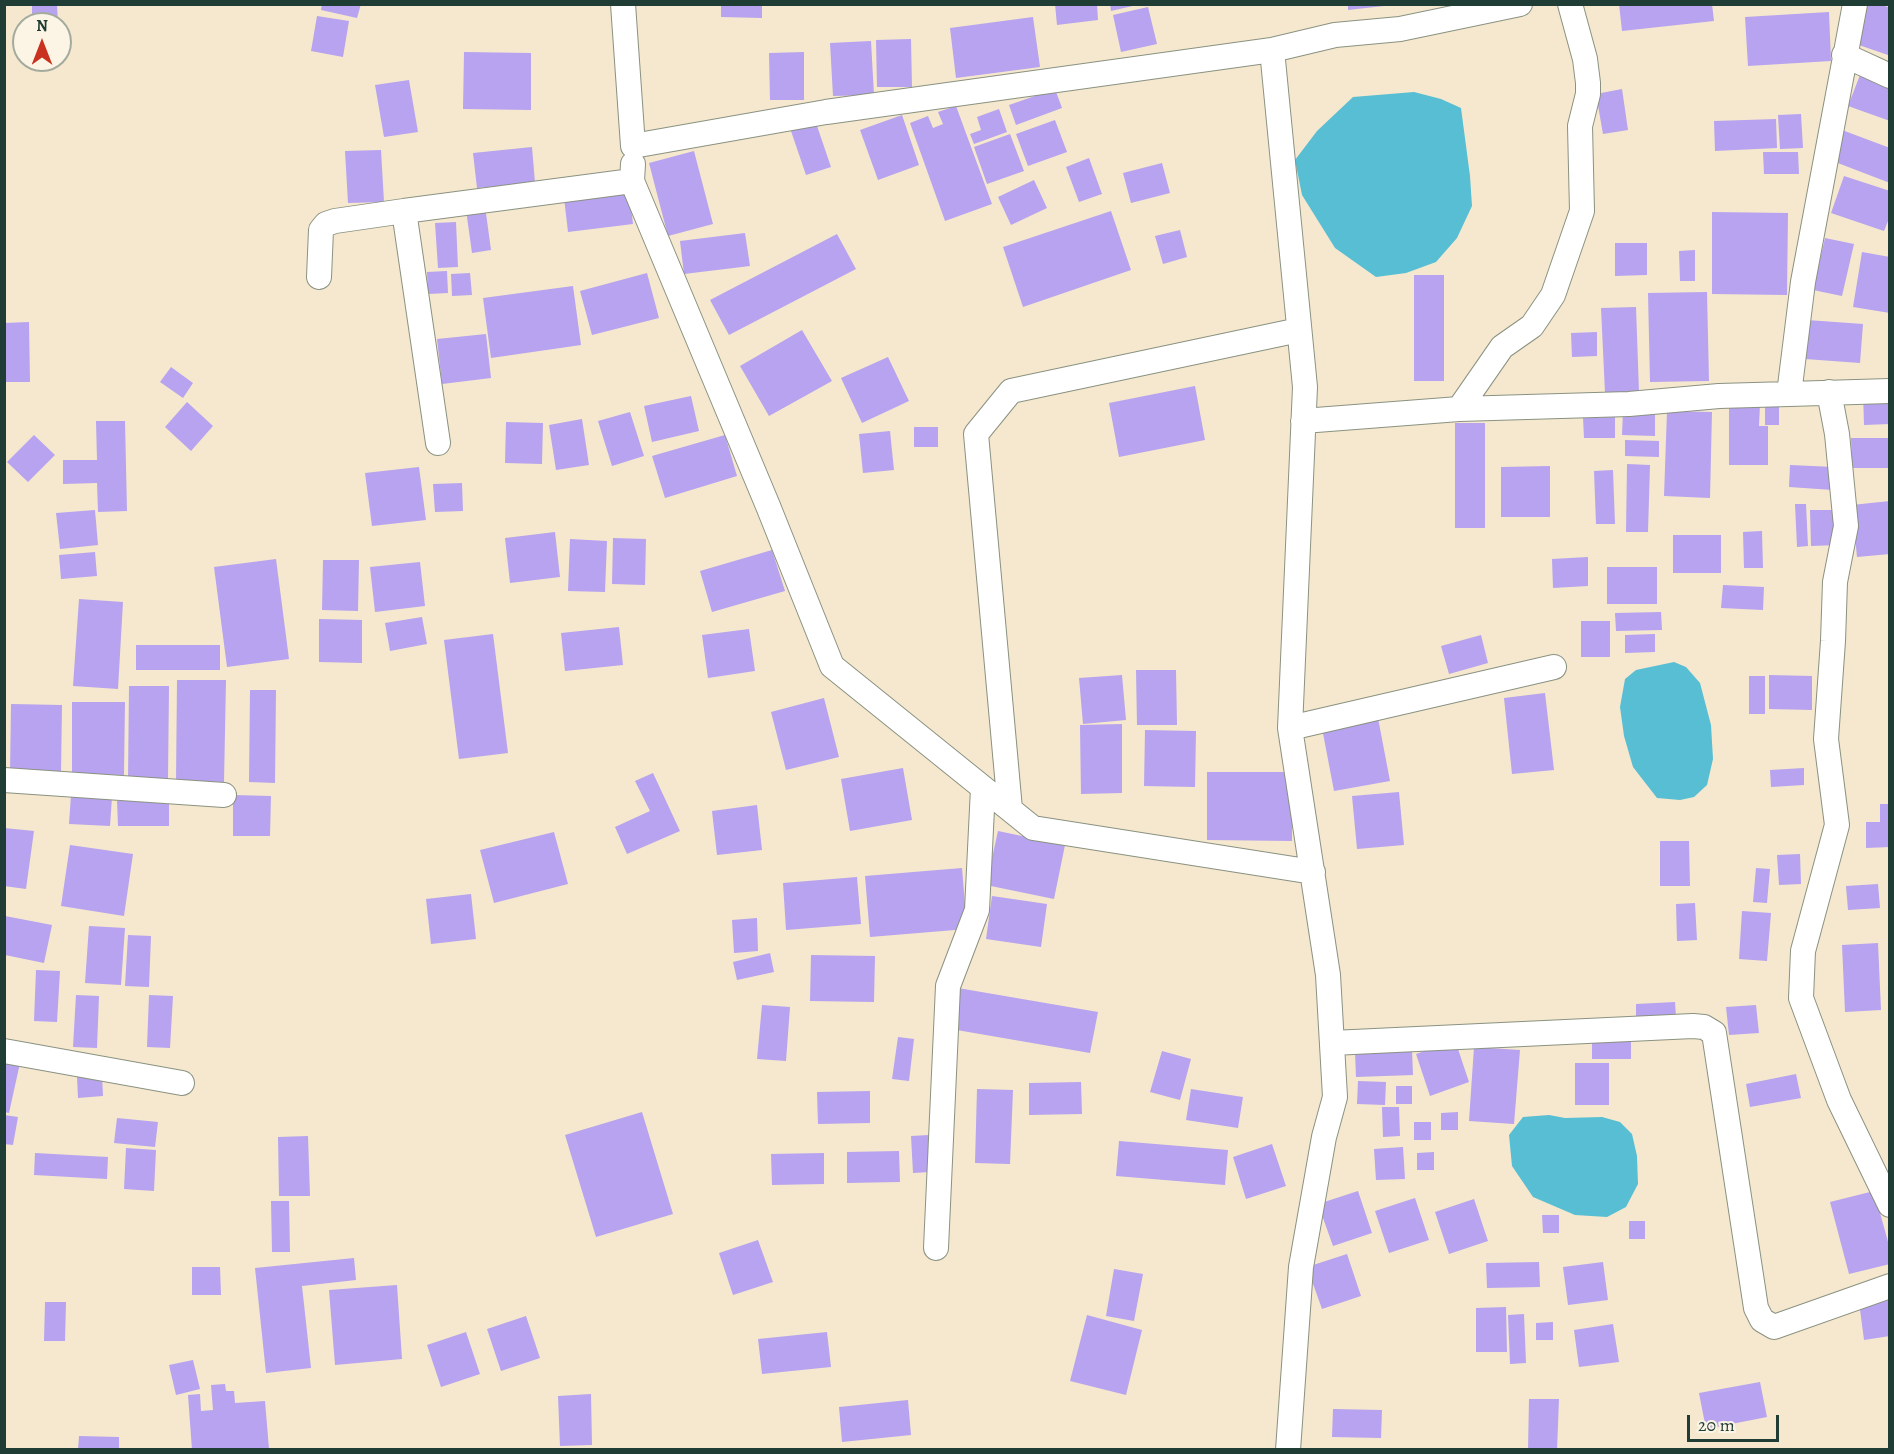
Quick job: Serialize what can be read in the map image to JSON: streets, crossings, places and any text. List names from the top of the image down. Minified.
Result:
{"scale_bar":"20 m","north":"top"}
